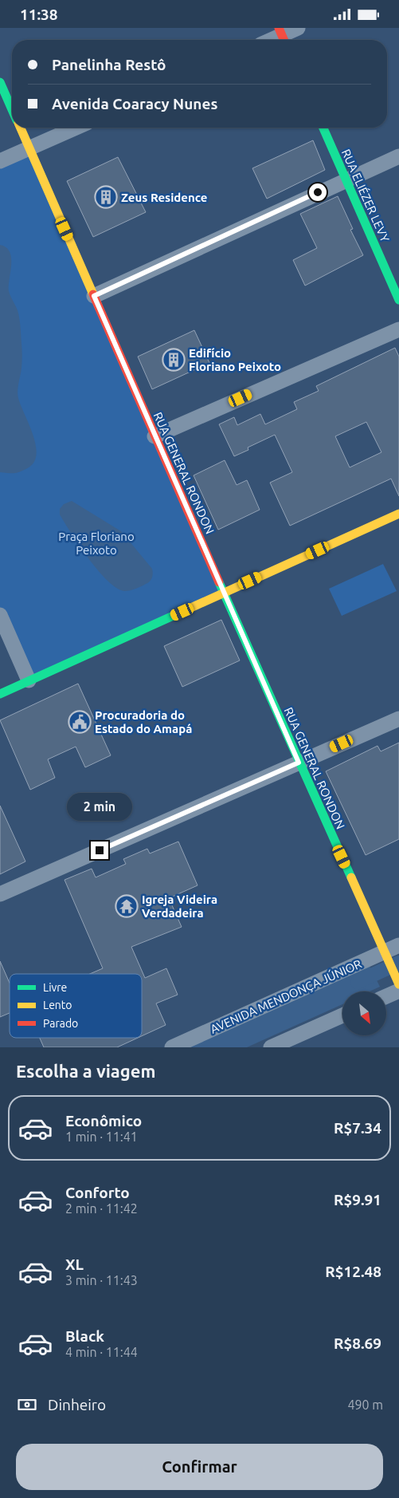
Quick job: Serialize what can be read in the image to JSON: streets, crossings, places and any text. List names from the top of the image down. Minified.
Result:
{"streets":{"street":["RUA ELIÉZER LEVY","RUA GENERAL RONDON","AVENIDA MENDONÇA JÚNIOR"]},"crossings":[["RUA GENERAL RONDON","AVENIDA MENDONÇA JÚNIOR"]],"parks":["Praça Floriano Peixoto"],"places":{"building":["Zeus Residence","Edifício Floriano Peixoto"],"public building":["Procuradoria do Estado do Amapá"],"temple":["Igreja Videira Verdadeira"]},"legend":["Livre","Lento","Parado"],"north":"bottom right","page":{"status":"11:38","banner":["Panelinha Restô","Avenida Coaracy Nunes"],"bubble":"2 min","heading":"Escolha a viagem","list":[{"name":"Econômico","note":"1 min · 11:41","value":"R$7.34"},{"name":"Conforto","note":"2 min · 11:42","value":"R$9.91"},{"name":"XL","note":"3 min · 11:43","value":"R$12.48"},{"name":"Black","note":"4 min · 11:44","value":"R$8.69"}],"pay":["Dinheiro","490 m"],"buttons":"Confirmar"}}
